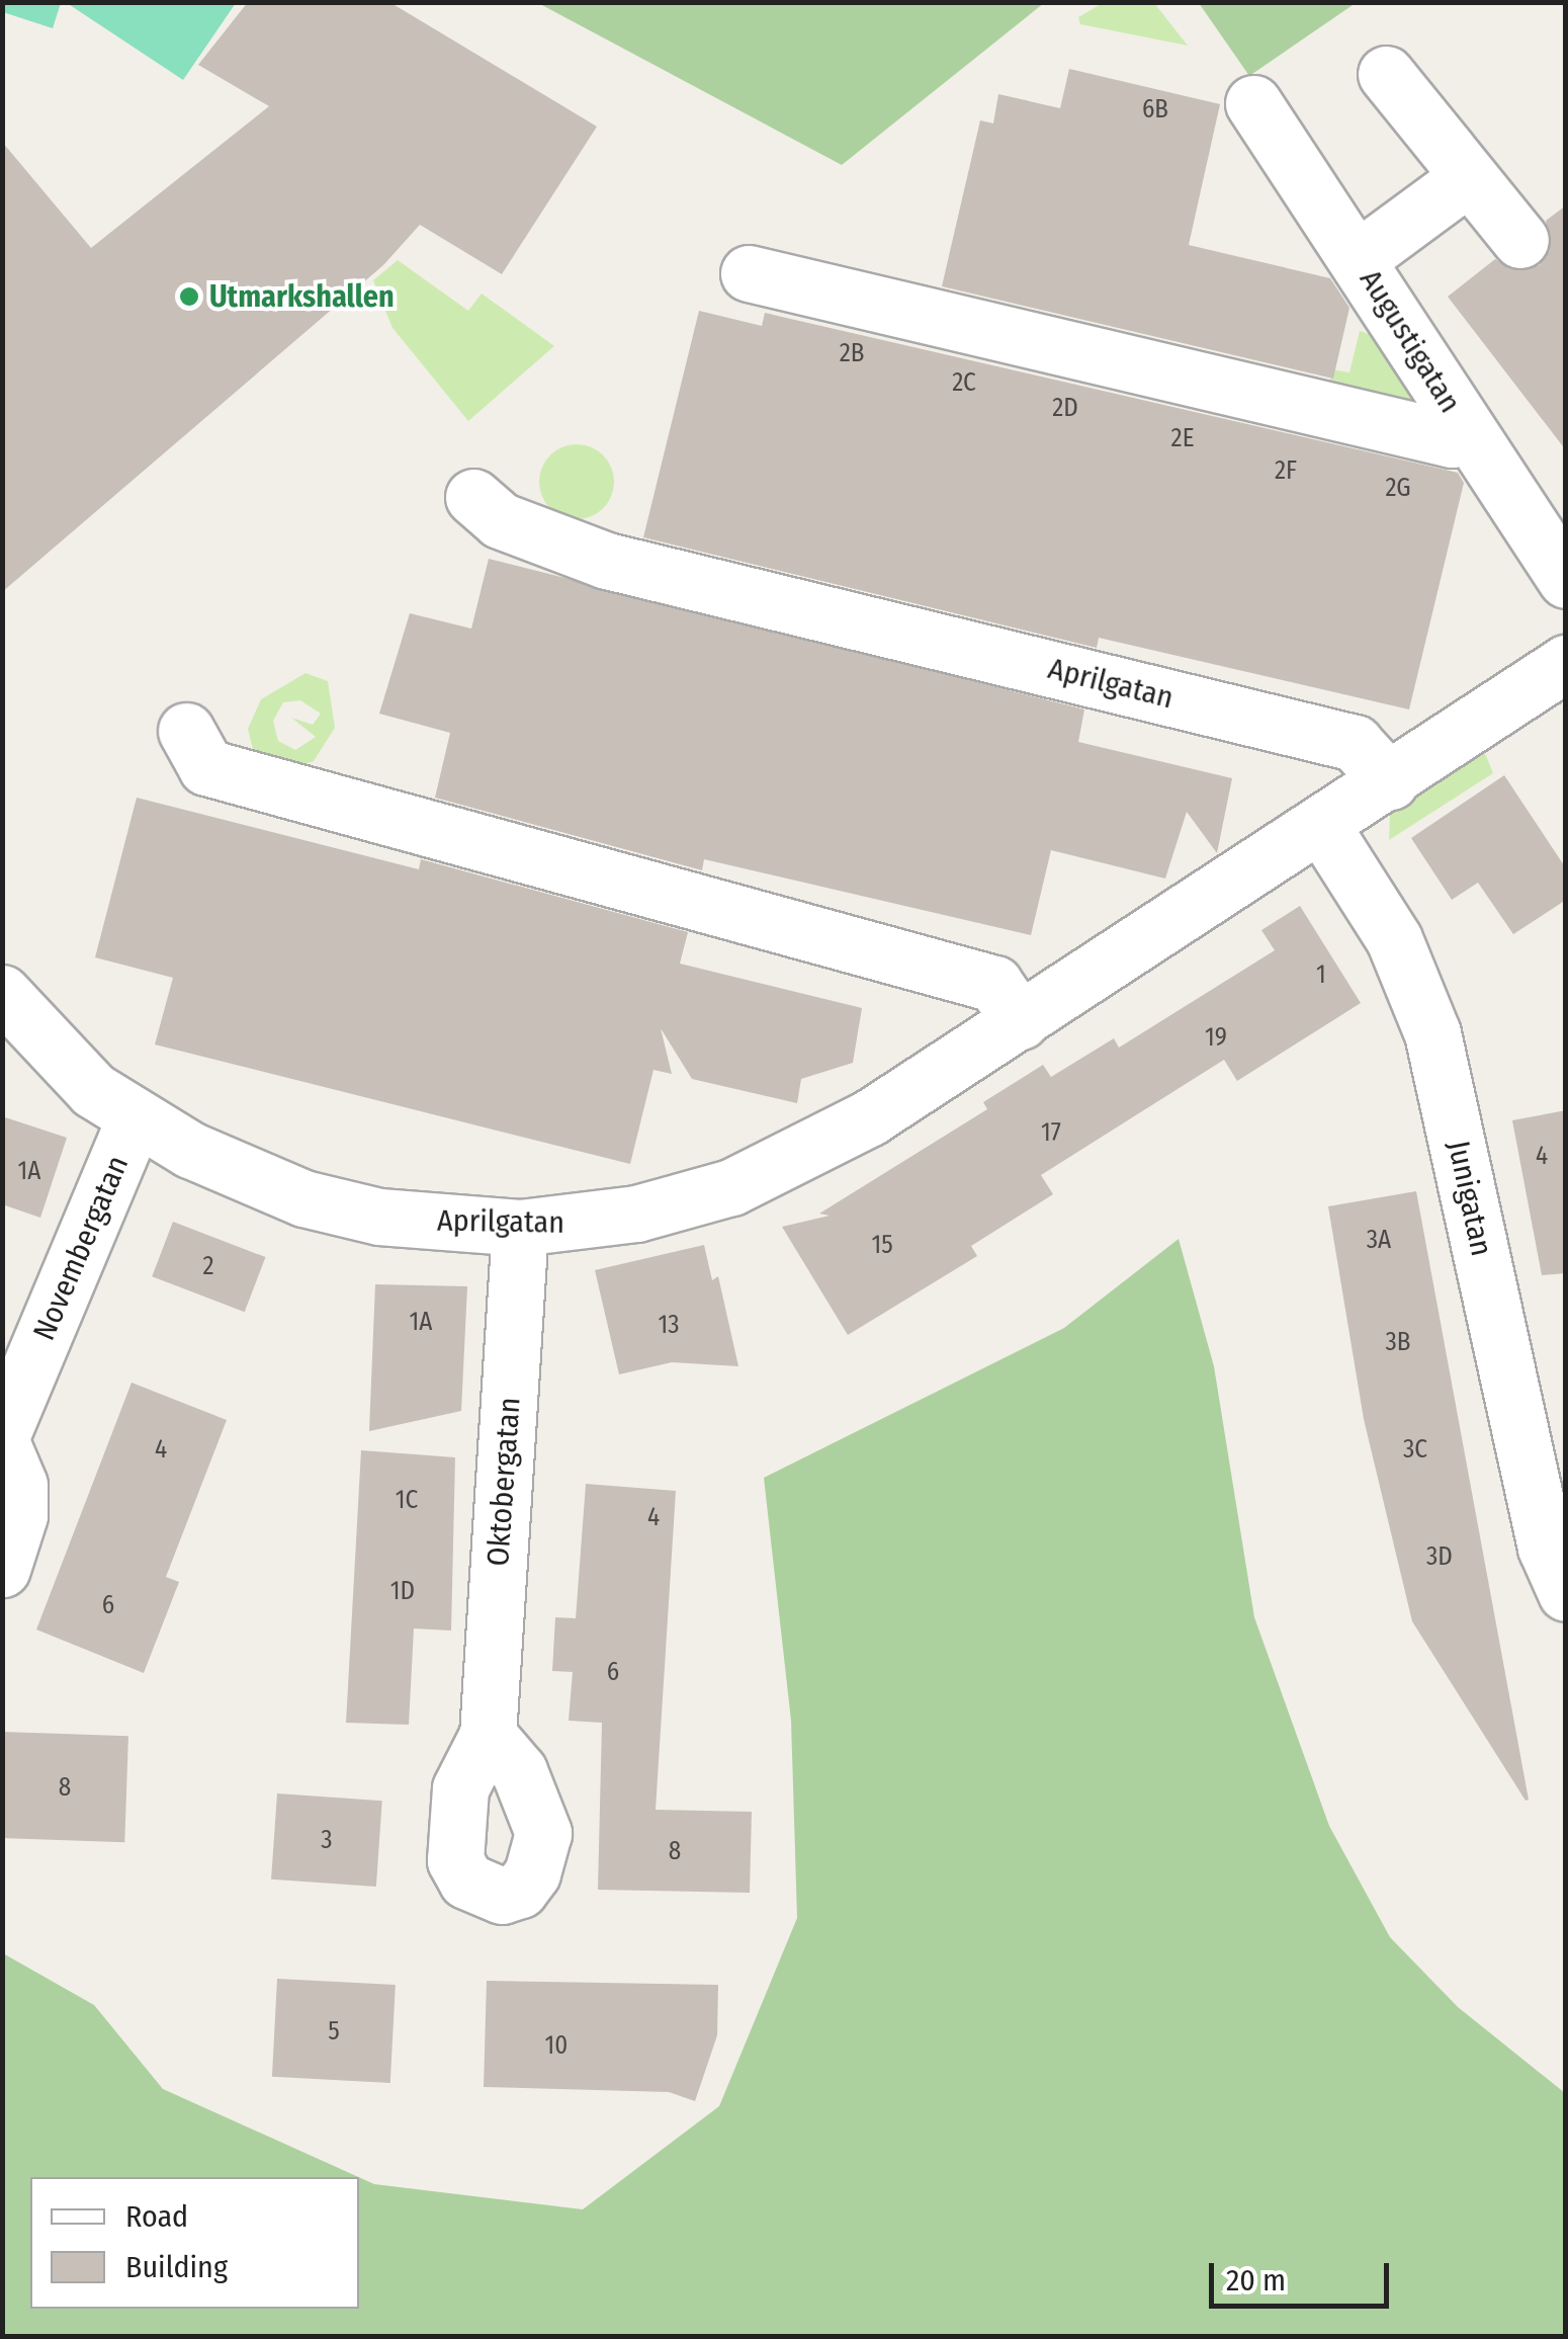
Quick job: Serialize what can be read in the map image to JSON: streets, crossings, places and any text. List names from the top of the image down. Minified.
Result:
{"streets":{"street":["Augustigatan","Aprilgatan","Junigatan","Novembergatan","Oktobergatan"]},"crossings":[["Aprilgatan","Junigatan"],["Aprilgatan","Novembergatan"],["Aprilgatan","Oktobergatan"]],"places":["Utmarkshallen"],"house_numbers":["6B","2B","2C","2D","2E","2F","2G","1","19","17","4","1A","3A","15","2","1A","13","3B","4","3C","1C","4","3D","1D","6","6","8","3","8","5","10"],"legend":["Road","Building"],"scale_bar":"20 m"}
